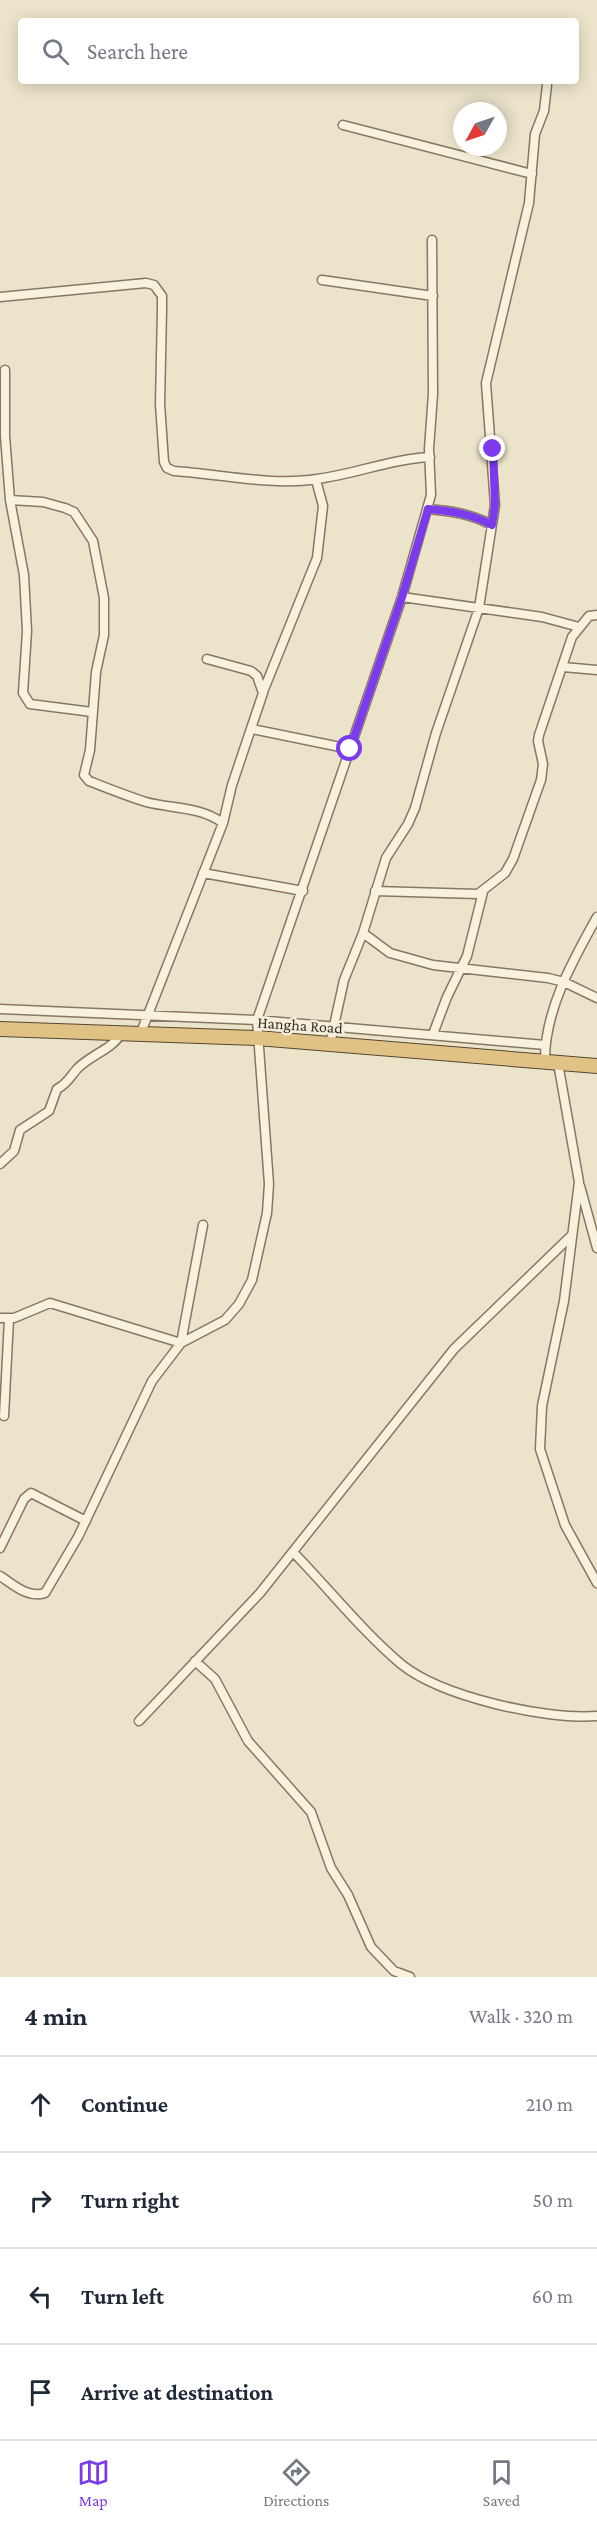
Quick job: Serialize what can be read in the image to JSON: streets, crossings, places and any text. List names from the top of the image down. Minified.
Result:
{"streets":{"highway":["Hangha Road"]},"north":"bottom left","page":{"search":"Search here","heading":["4 min","Walk · 320 m"],"list":[["Continue","210 m"],["Turn right","50 m"],["Turn left","60 m"],"Arrive at destination"],"nav":["Map","Directions","Saved"]}}
